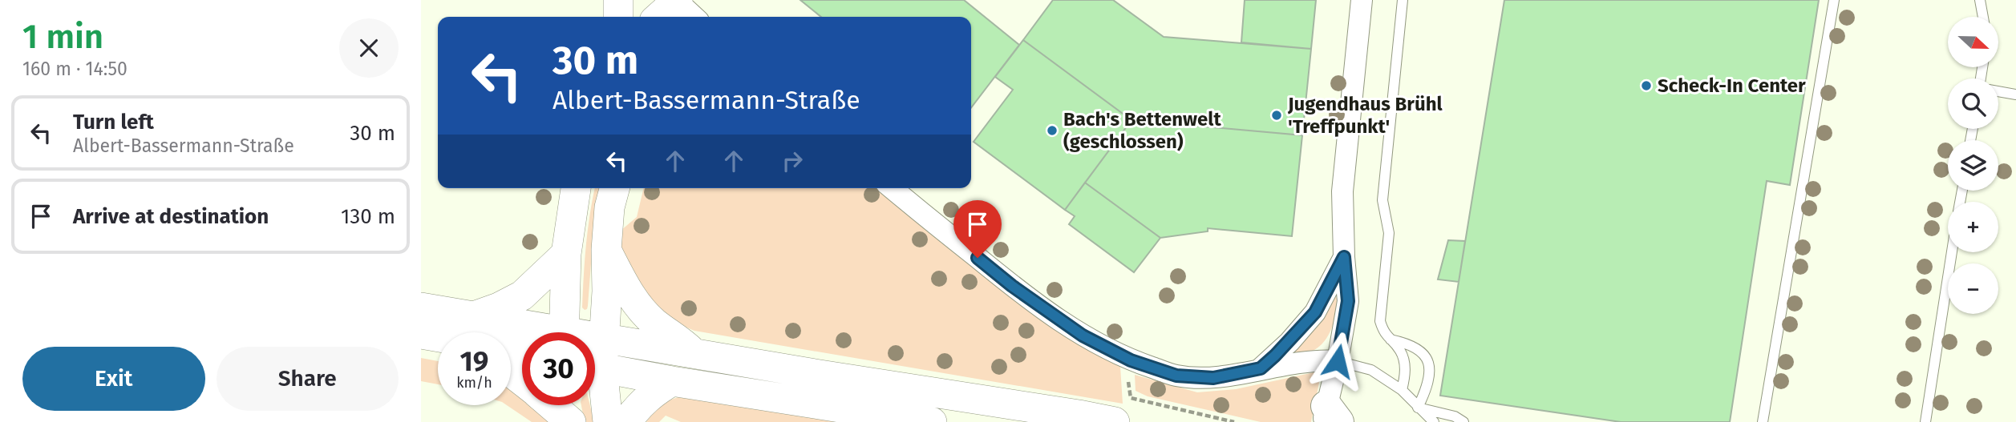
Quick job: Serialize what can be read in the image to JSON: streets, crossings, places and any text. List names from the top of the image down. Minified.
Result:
{"places":["Scheck-In Center","Jugendhaus Brühl 'Treffpunkt'","Bach's Bettenwelt (geschlossen)"],"north":"right","page":{"heading":["1 min","160 m · 14:50"],"map_buttons":["+","−"],"turn":["30 m","Albert-Bassermann-Straße"],"list":[{"name":"Turn left","note":"Albert-Bassermann-Straße","value":"30 m"},{"name":"Arrive at destination","value":"130 m"}],"speed":"19 km/h","limit":"30","buttons":["Exit","Share"]}}
